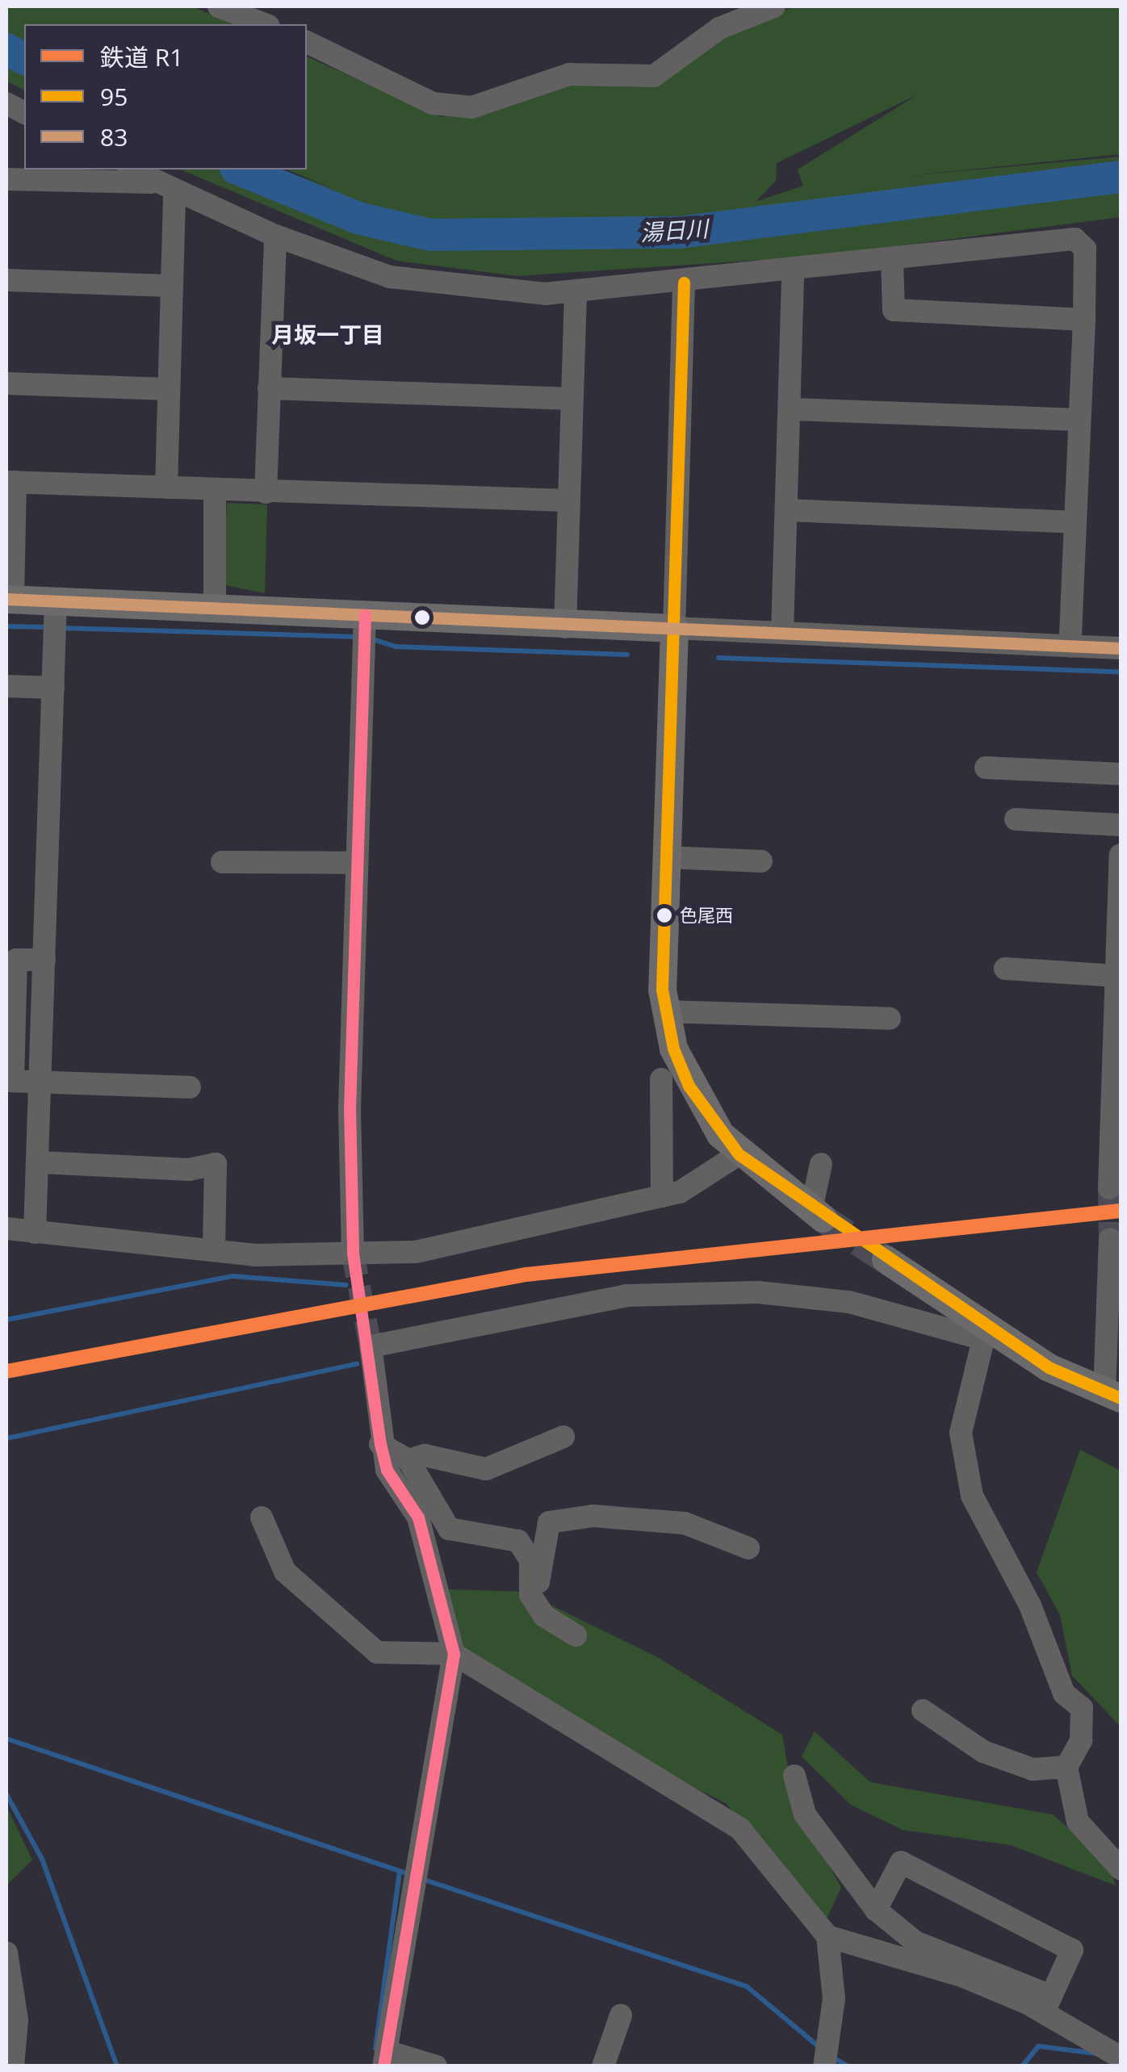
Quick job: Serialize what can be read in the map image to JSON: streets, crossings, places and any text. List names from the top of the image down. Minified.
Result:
{"districts":["月坂一丁目"],"water":["湯日川"],"places":["色尾西"],"lines":["transit line 95","transit line 83","rail line R1"],"legend":["鉄道 R1","95","83"]}
